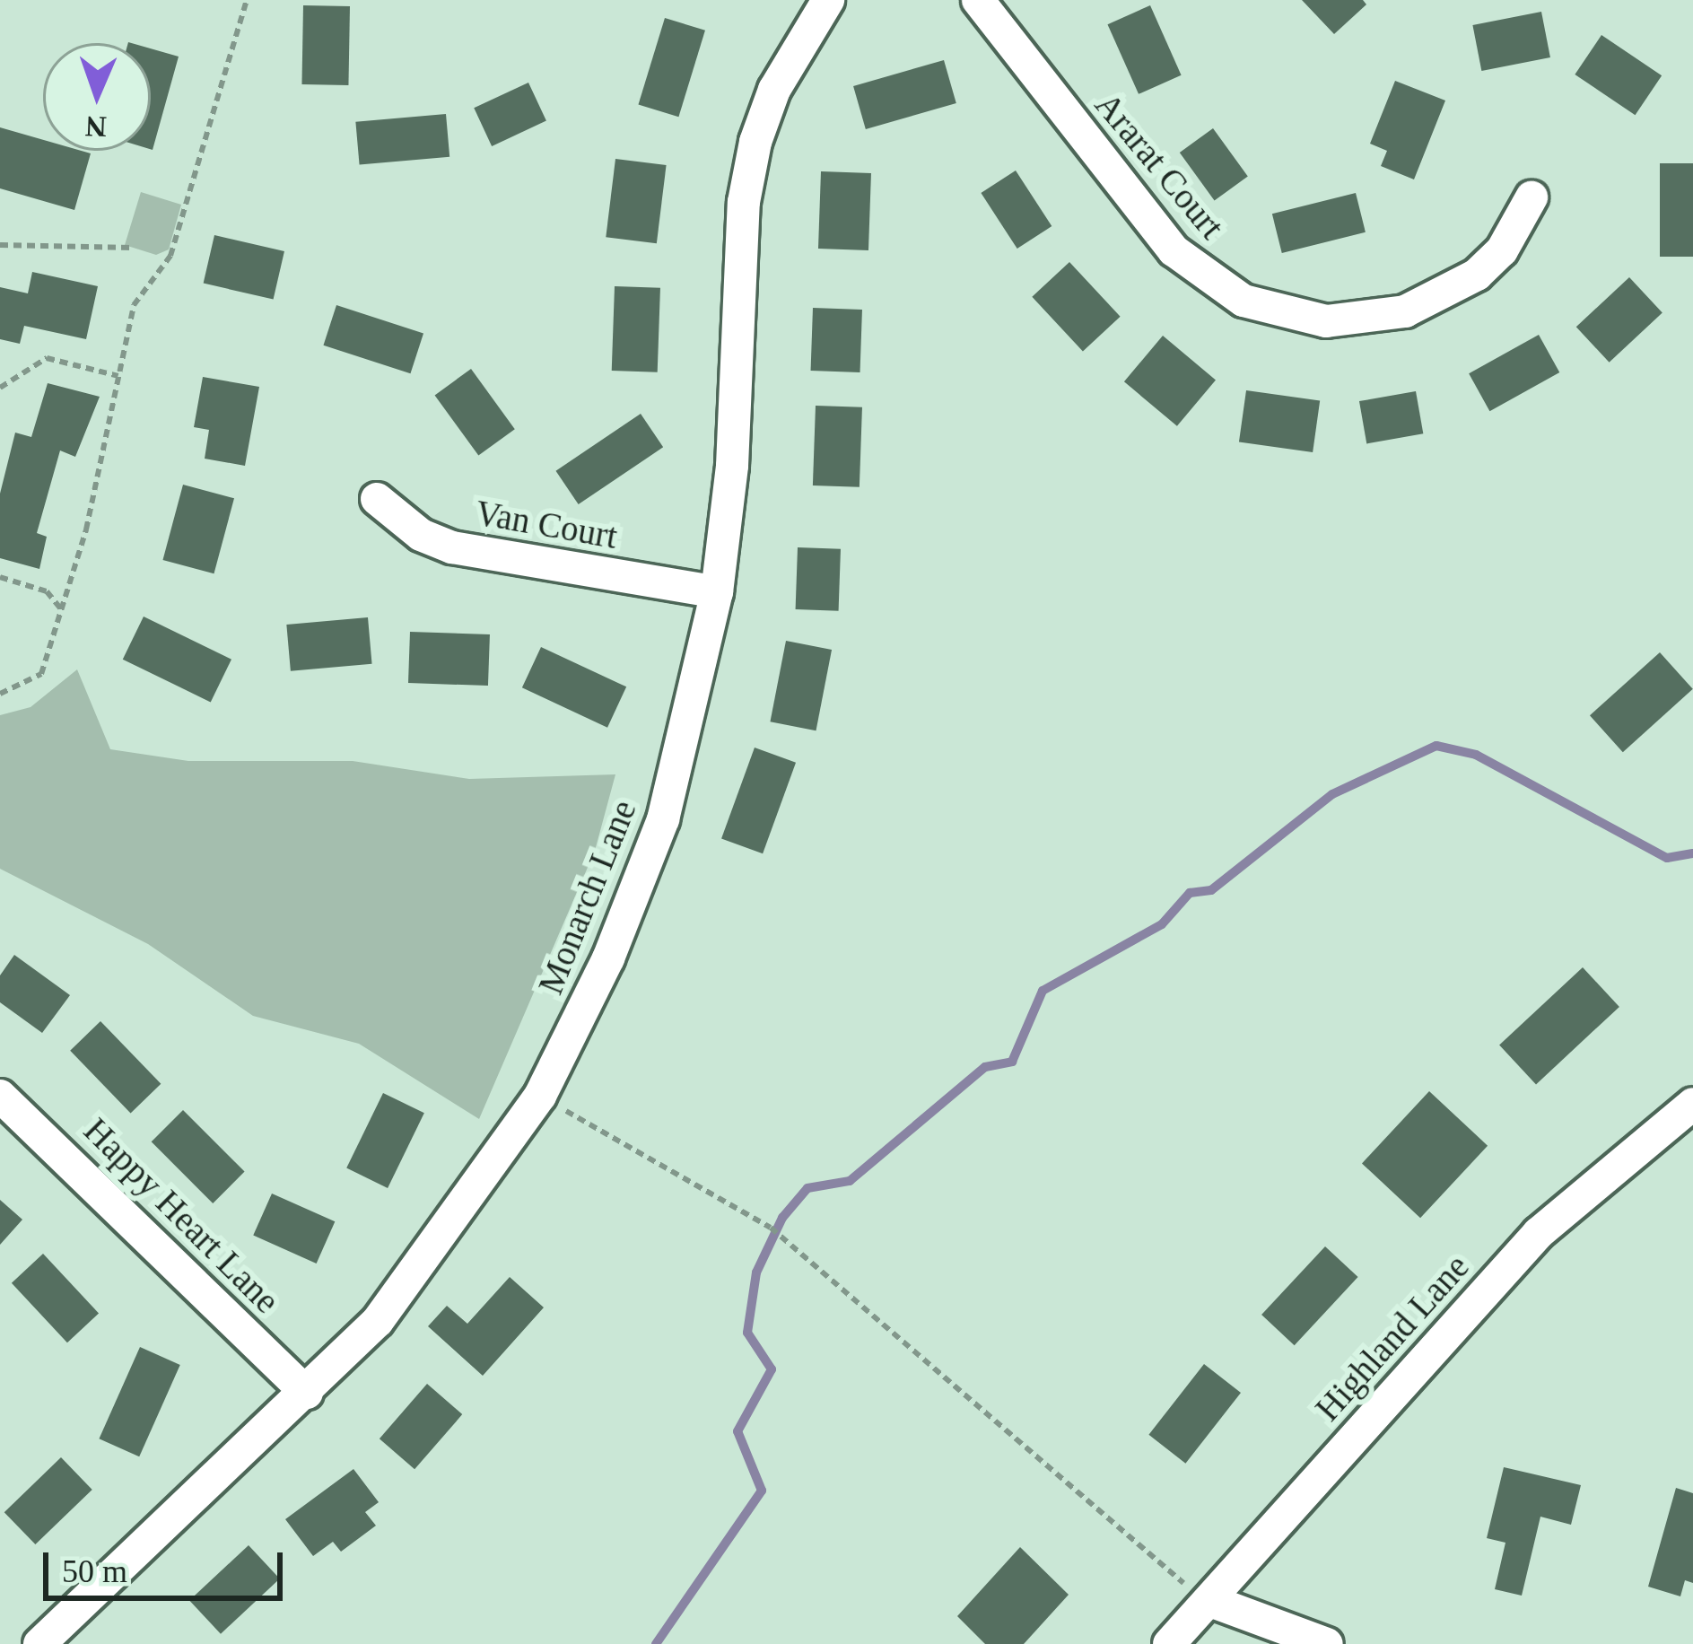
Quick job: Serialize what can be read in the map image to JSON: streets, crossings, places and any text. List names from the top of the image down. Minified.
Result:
{"streets":{"street":["Ararat Court","Van Court","Monarch Lane","Happy Heart Lane","Highland Lane"]},"crossings":[["Van Court","Monarch Lane"],["Monarch Lane","Happy Heart Lane"]],"scale_bar":"50 m","north":"bottom"}
